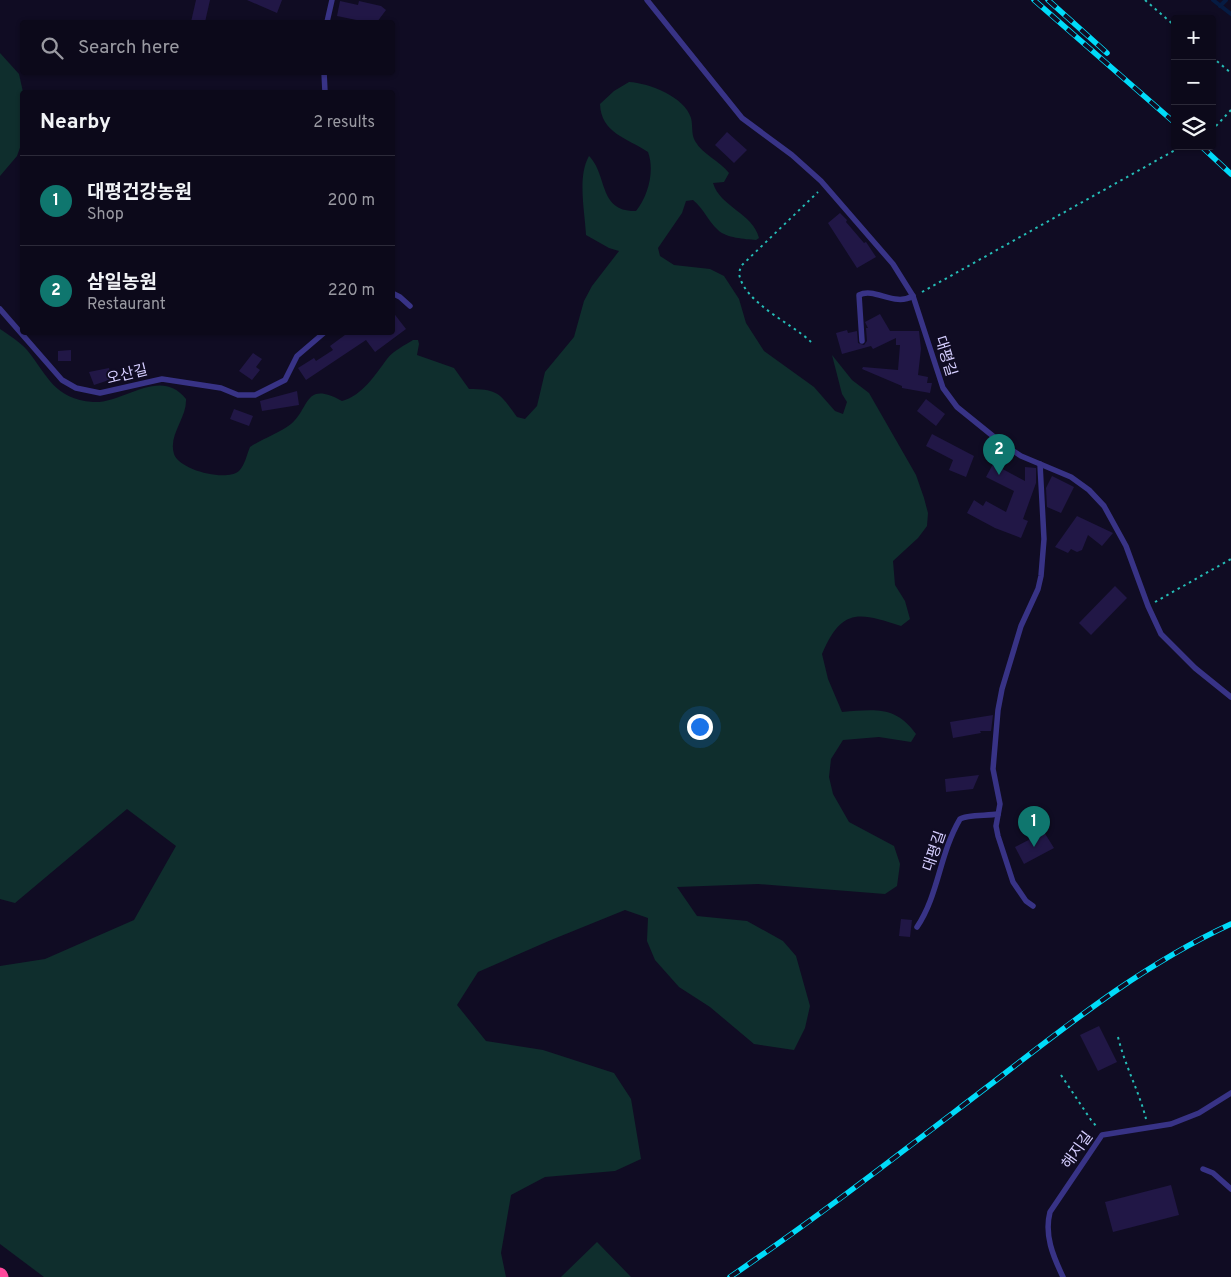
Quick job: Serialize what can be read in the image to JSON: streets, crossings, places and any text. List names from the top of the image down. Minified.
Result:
{"streets":{"lane":["대평길","오산길","해지길"]},"page":{"map_buttons":["+","−"],"search":"Search here","heading":["Nearby","2 results"],"list":[{"mark":"1","name":"대평건강농원","note":"Shop","value":"200 m"},{"mark":"2","name":"삼일농원","note":"Restaurant","value":"220 m"}],"pins":["2","1"]}}
